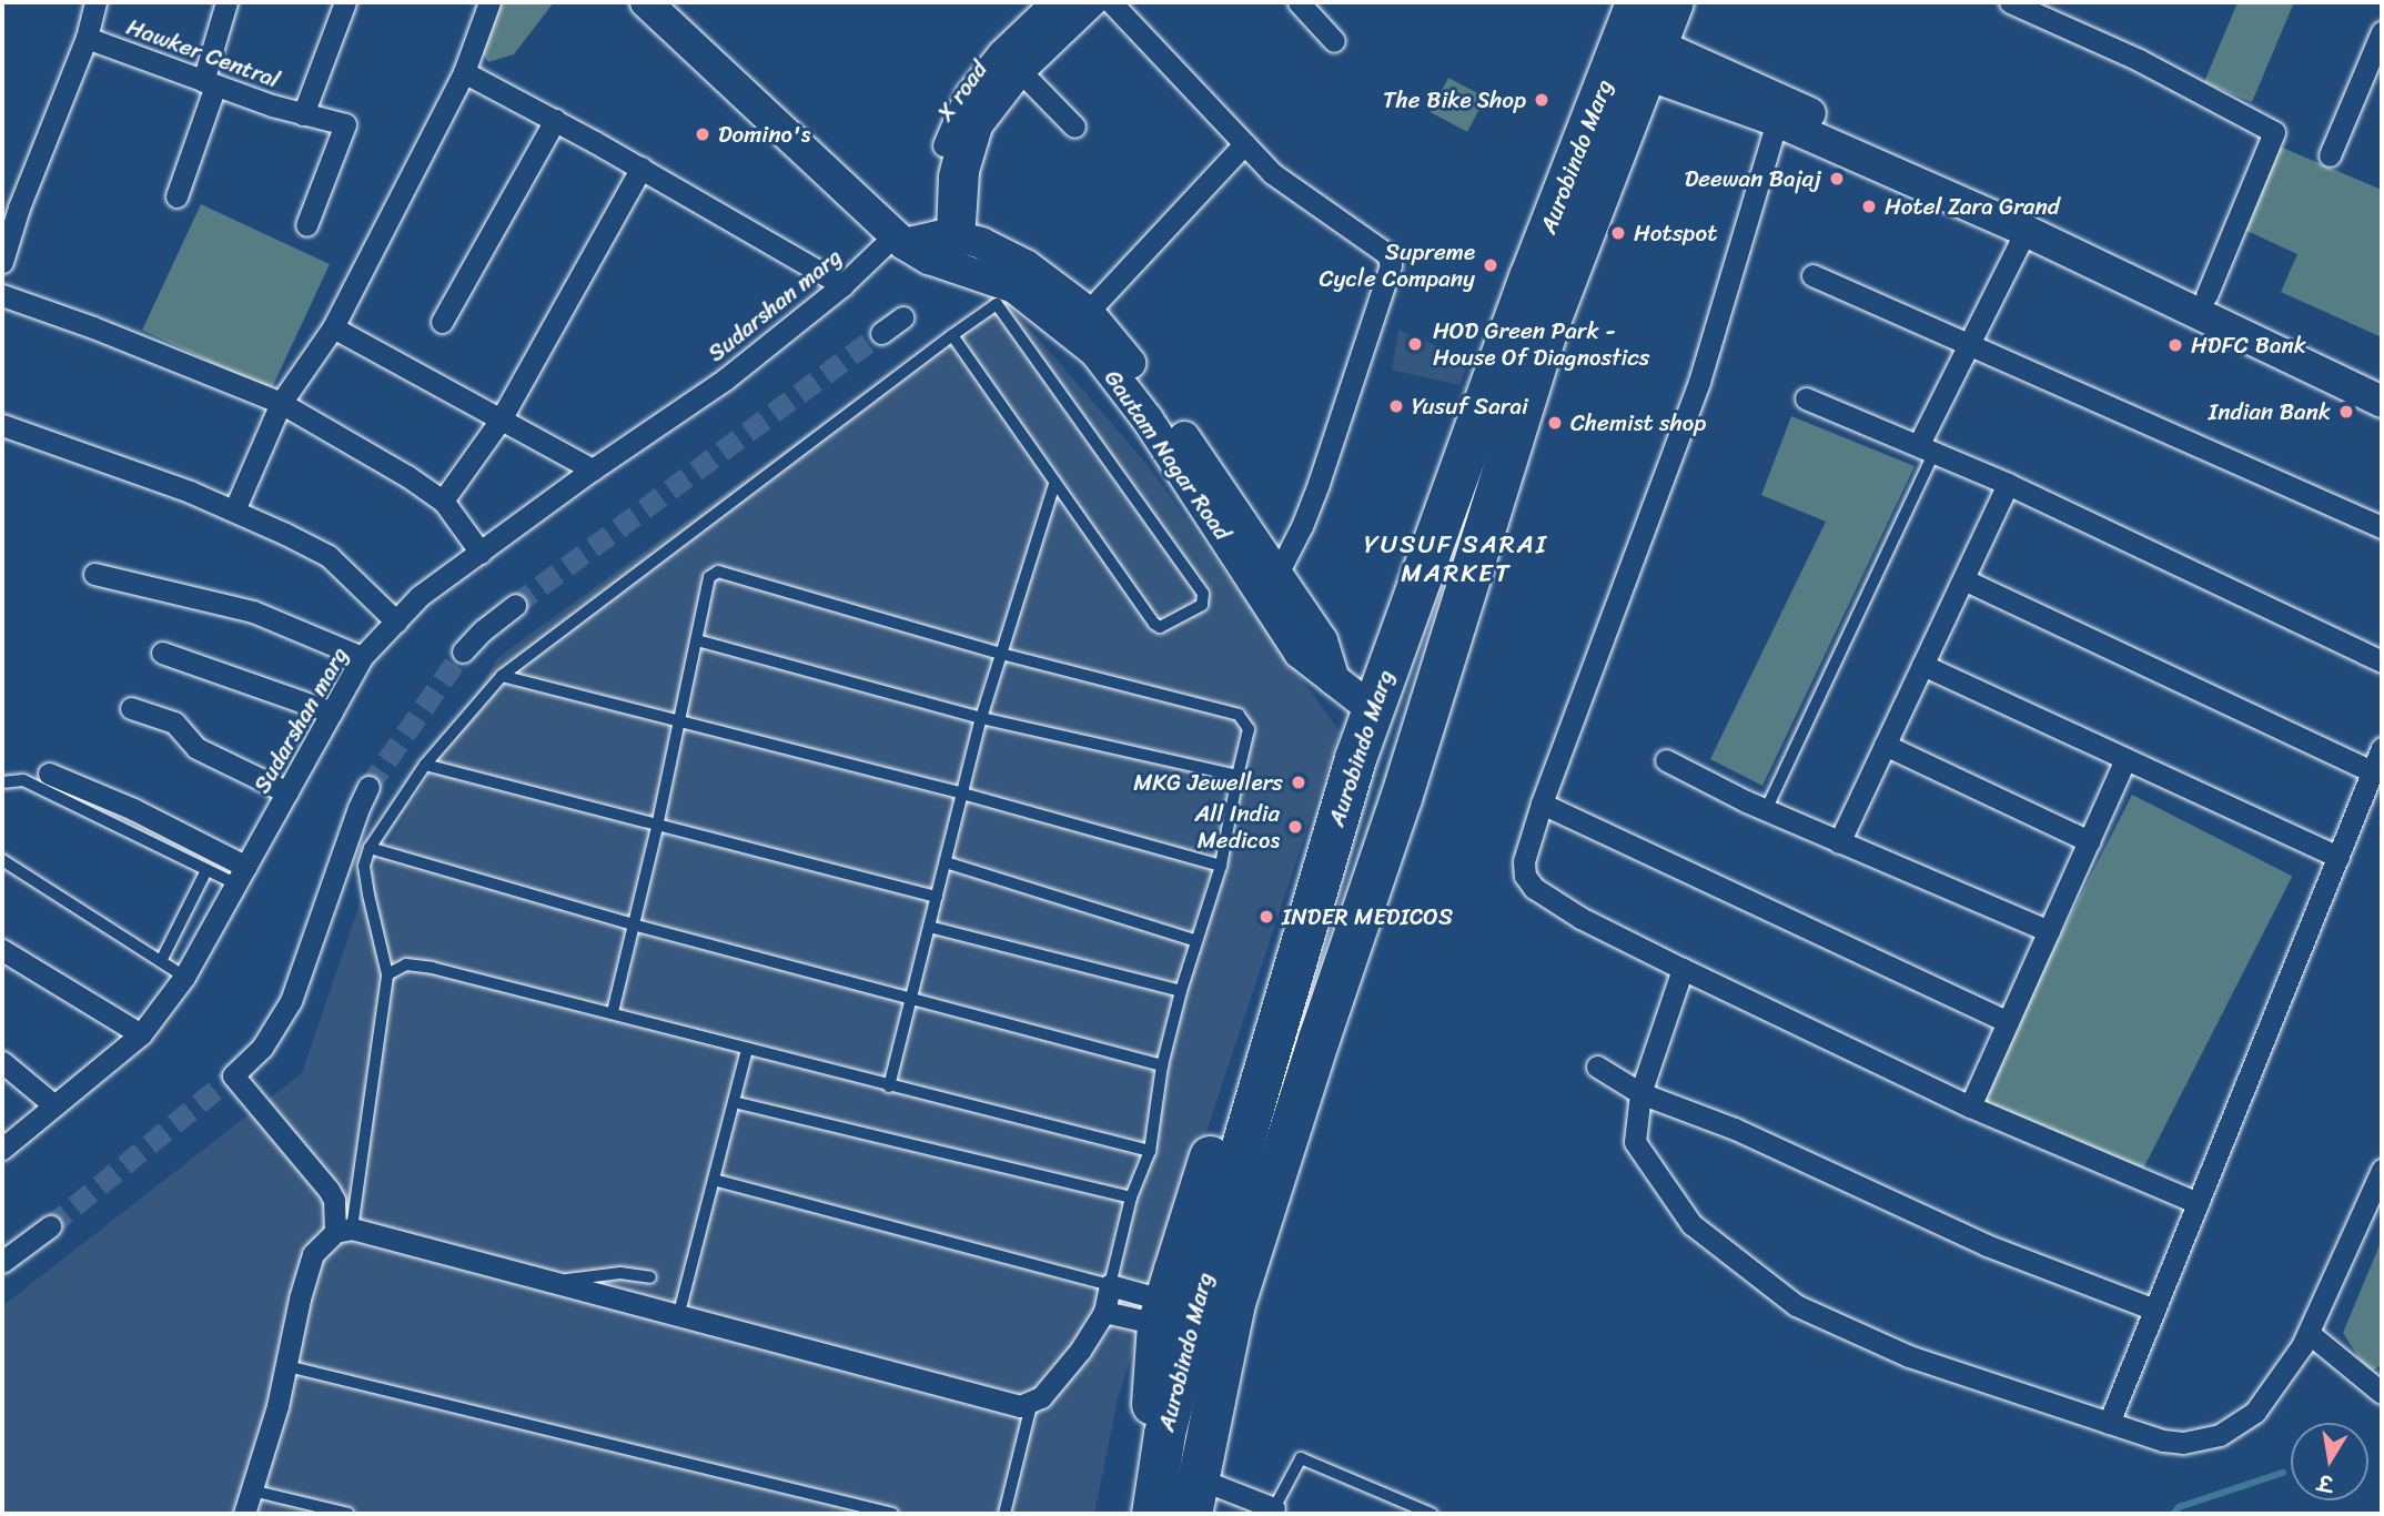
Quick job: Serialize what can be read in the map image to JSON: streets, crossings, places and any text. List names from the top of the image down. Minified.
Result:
{"streets":{"highway":["Aurobindo Marg"],"street":["Hawker Central","X road","Sudarshan marg","Gautam Nagar Road"]},"crossings":[["Aurobindo Marg","Gautam Nagar Road"],["Sudarshan marg","Gautam Nagar Road"]],"districts":["YUSUF SARAI MARKET"],"places":["The Bike Shop","Domino's","Deewan Bajaj","Hotel Zara Grand","Hotspot","Supreme Cycle Company","HOD Green Park - House Of Diagnostics","HDFC Bank","Yusuf Sarai","Indian Bank","Chemist shop","MKG Jewellers","All India Medicos","INDER MEDICOS"],"north":"bottom"}
